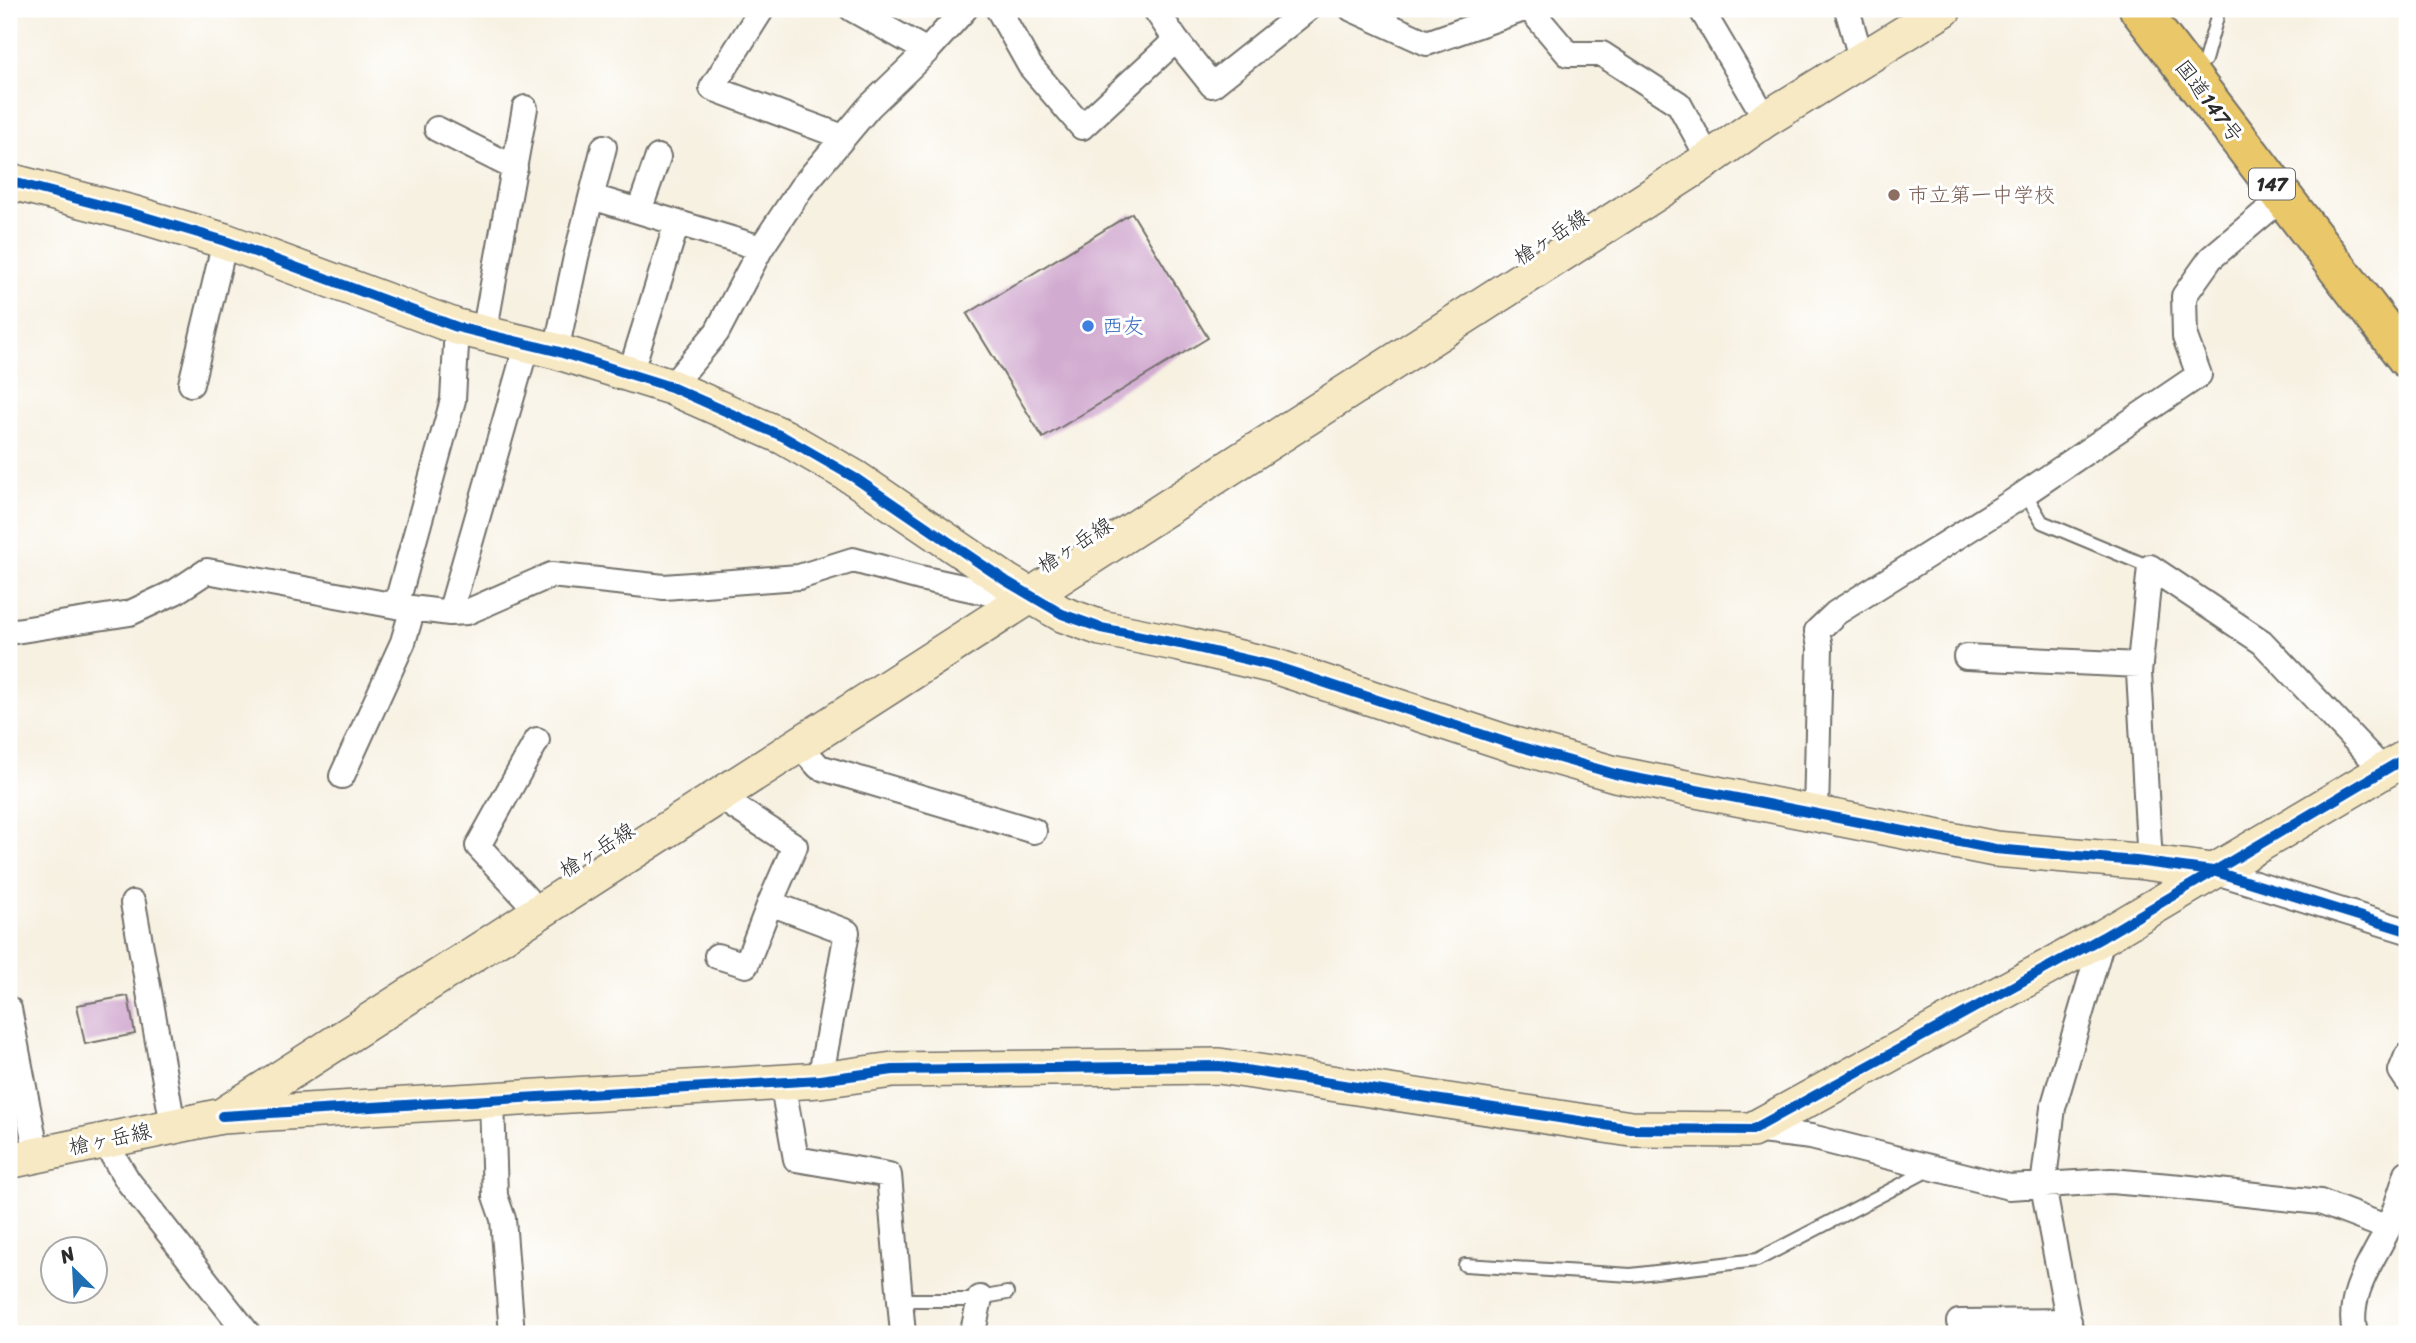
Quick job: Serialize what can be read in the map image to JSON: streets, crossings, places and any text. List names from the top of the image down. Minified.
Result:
{"streets":{"highway":["国道147号","147"],"street":["槍ヶ岳線"]},"places":["市立第一中学校","西友"],"north":"top left"}
